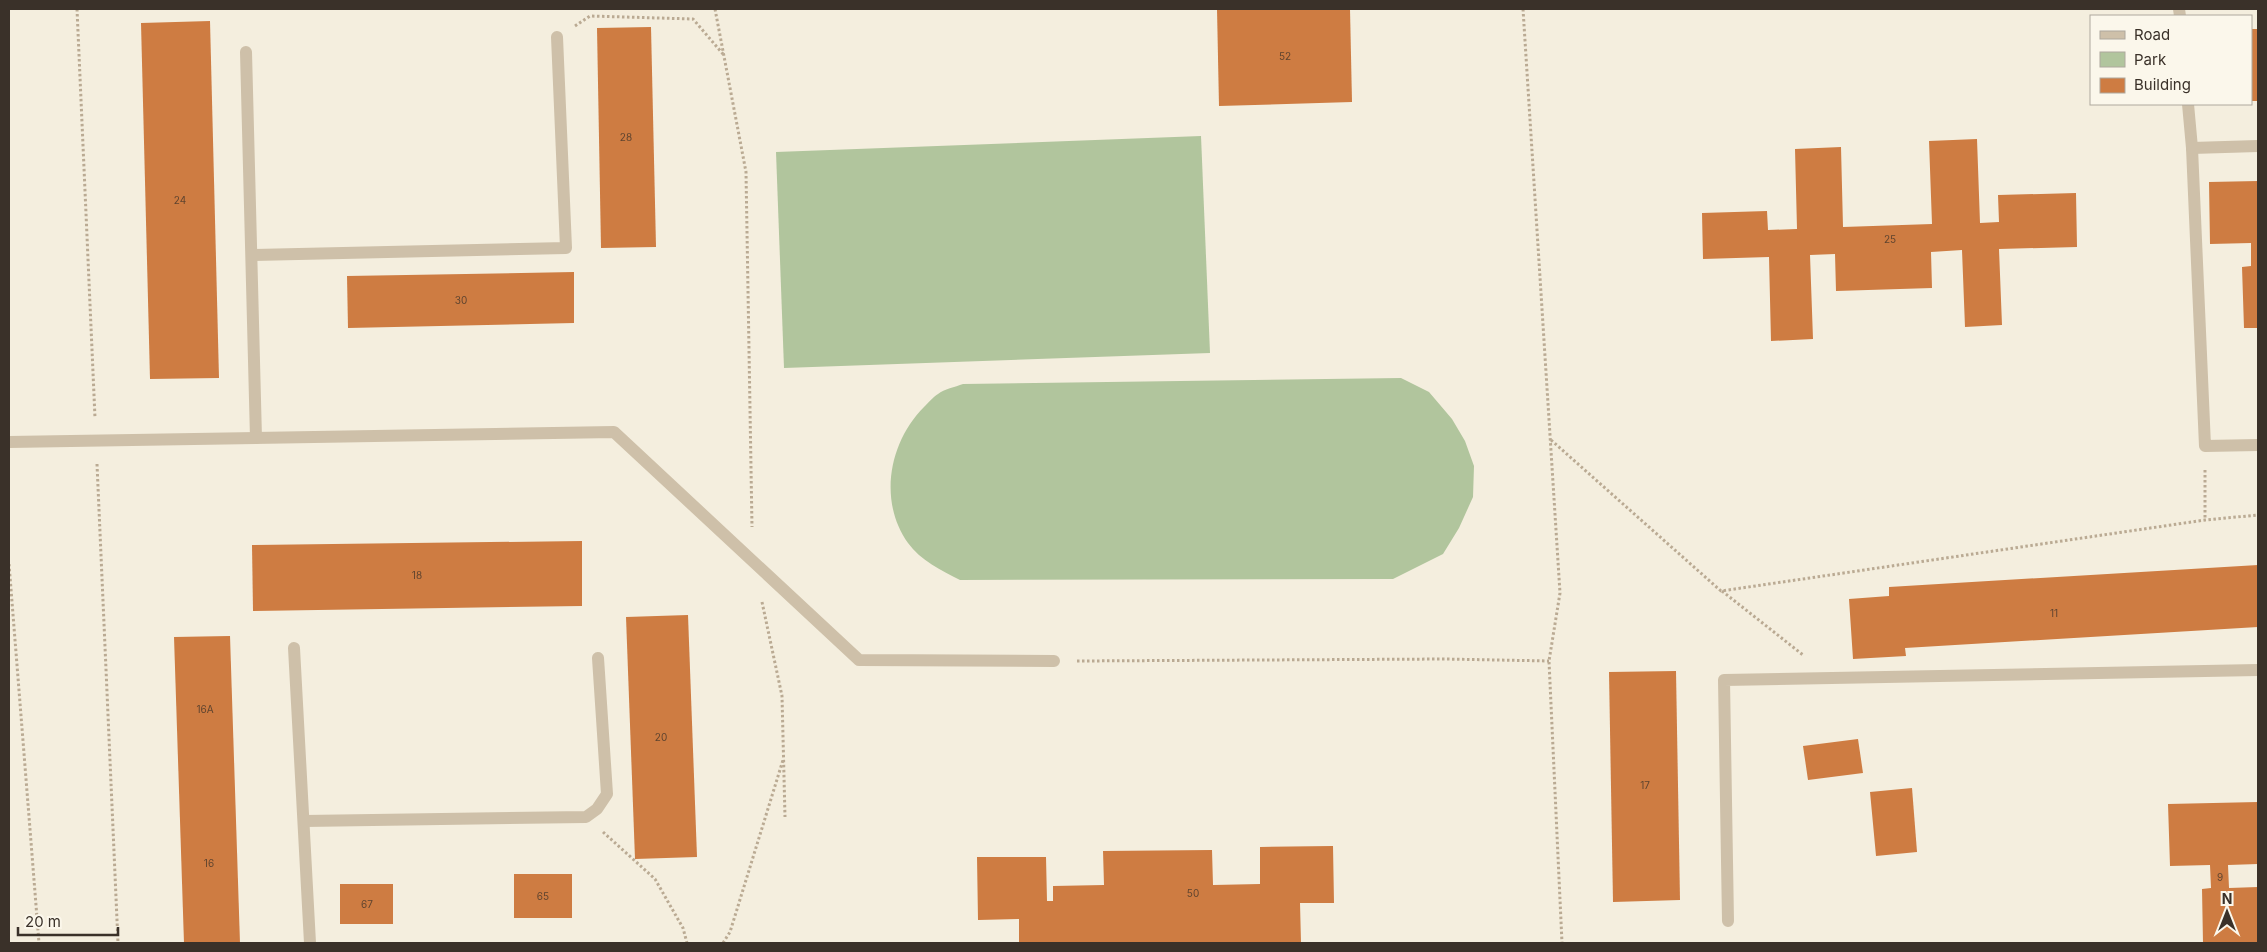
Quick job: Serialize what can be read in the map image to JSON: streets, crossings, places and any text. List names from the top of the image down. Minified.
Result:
{"house_numbers":["52","28","24","25","30","18","11","16А","20","17","16","9","50","65","67"],"legend":["Road","Park","Building"],"scale_bar":"20 m","north":"top"}
